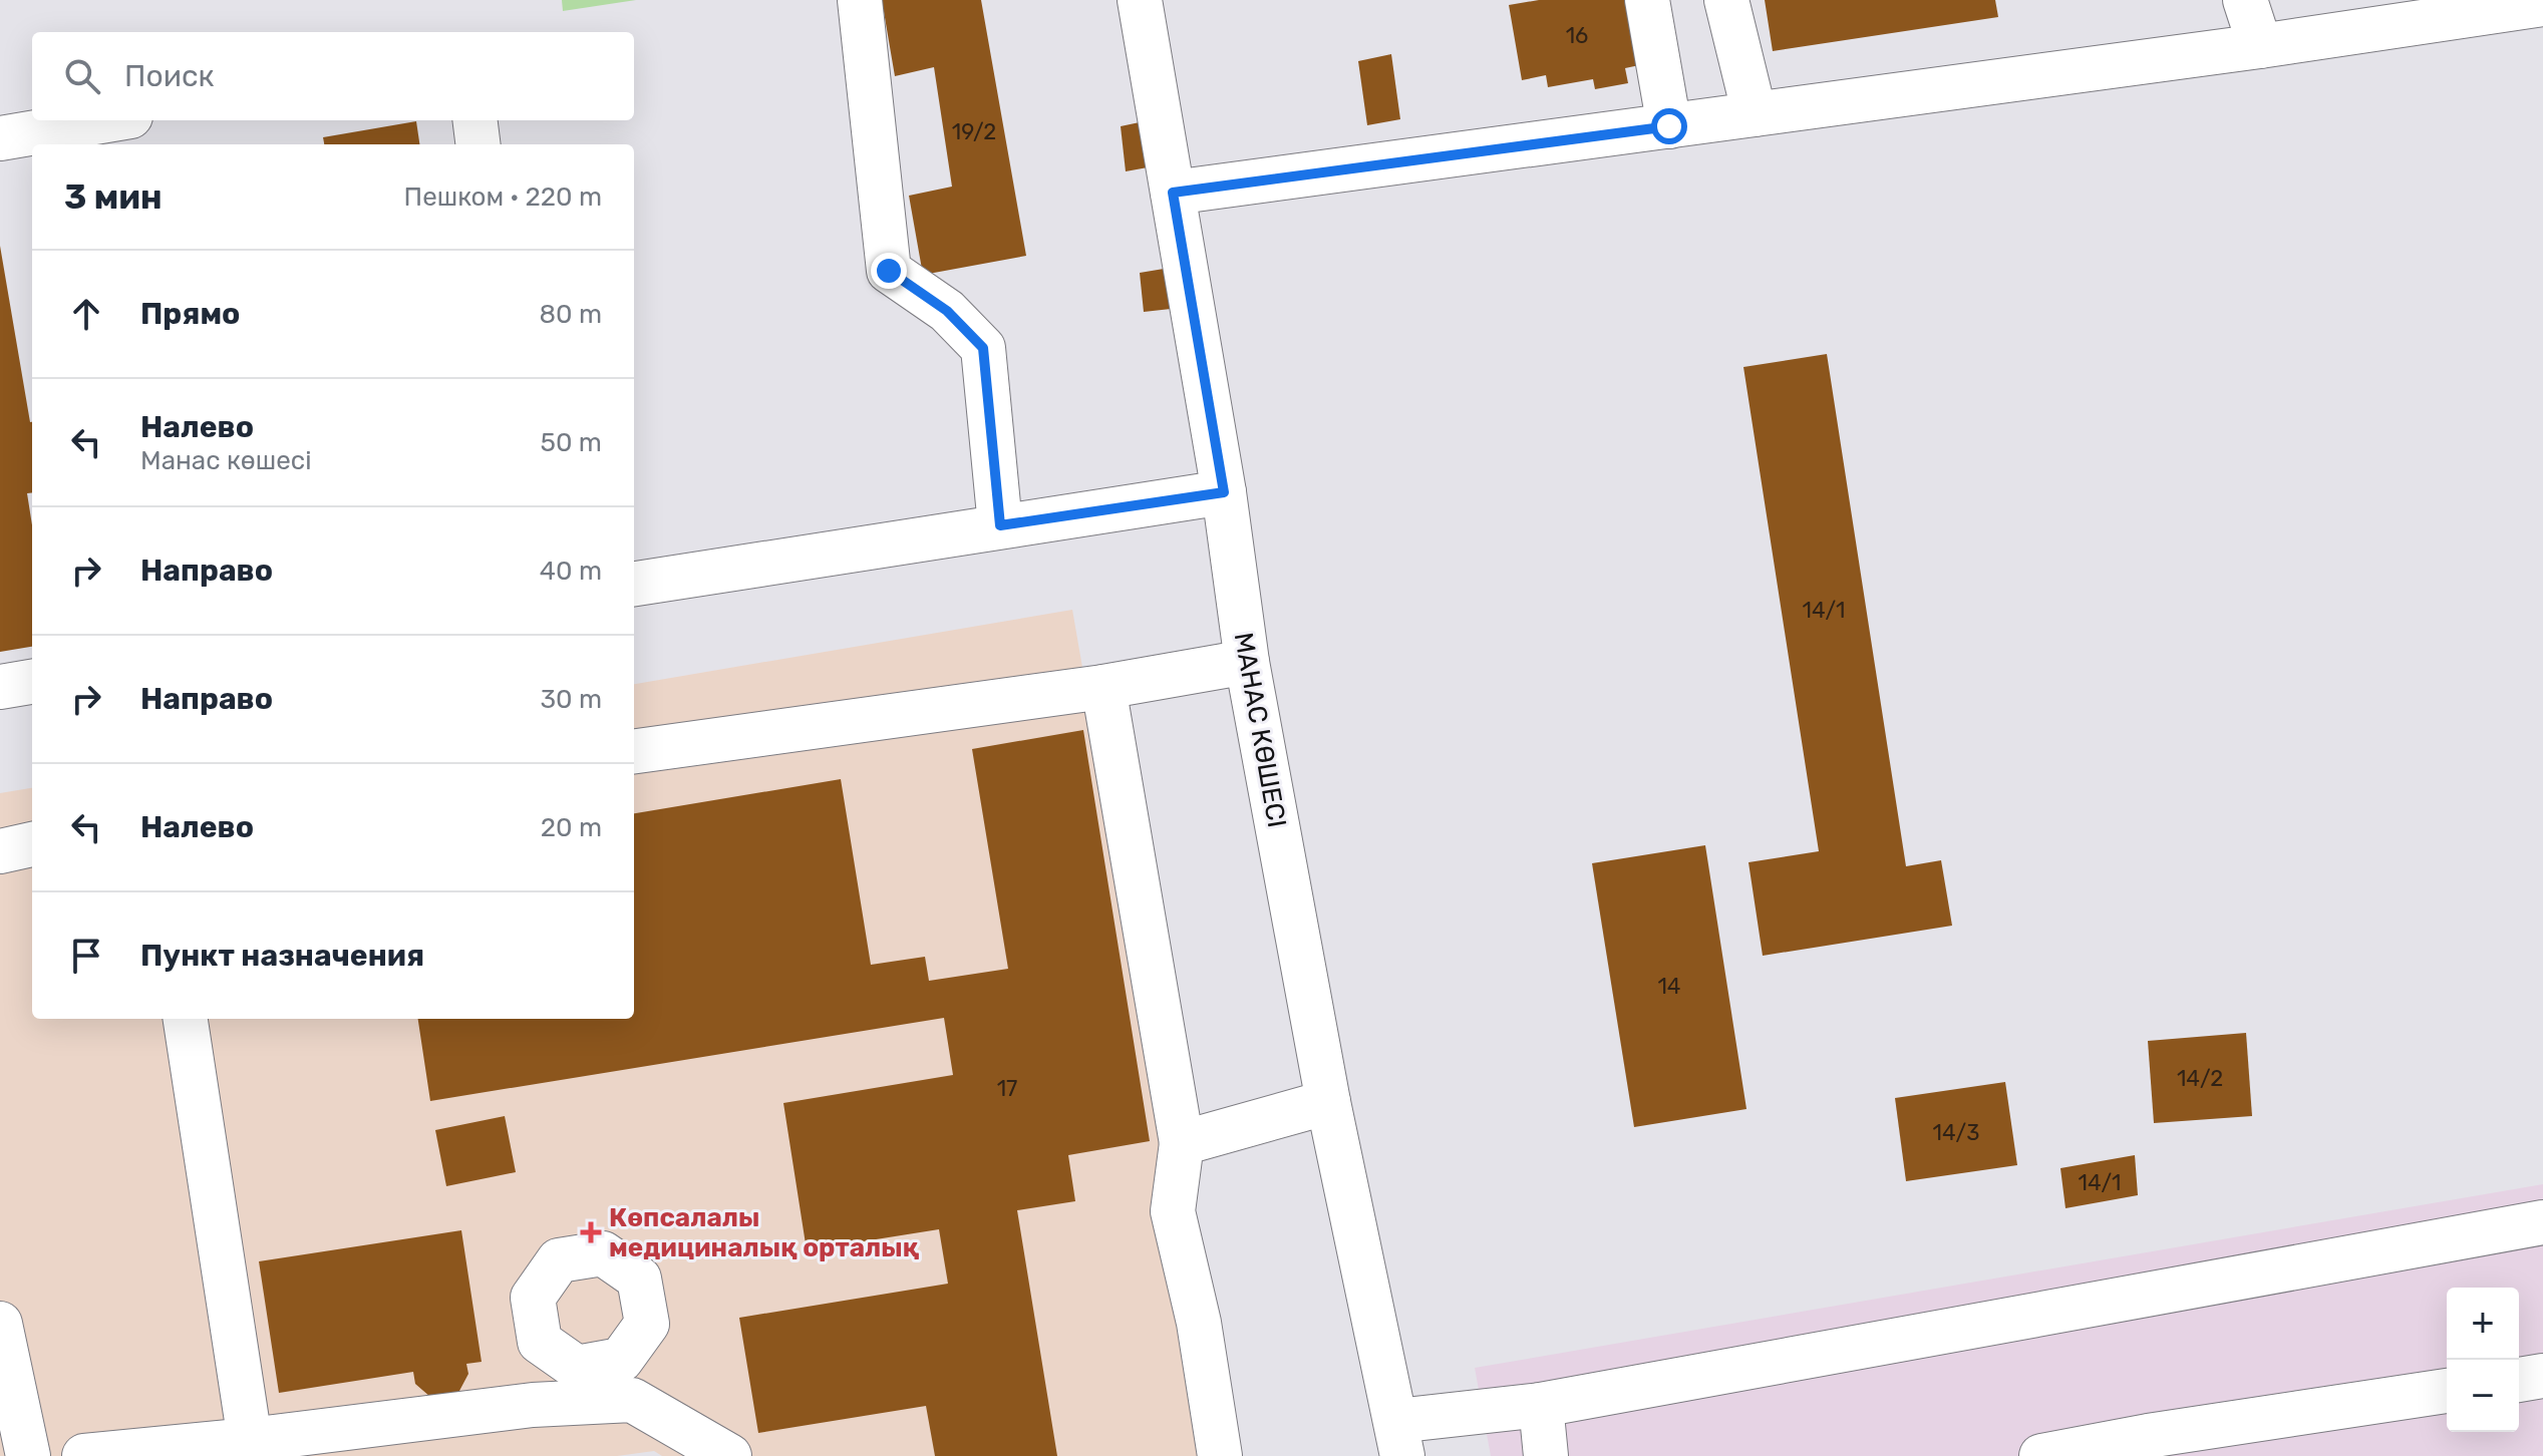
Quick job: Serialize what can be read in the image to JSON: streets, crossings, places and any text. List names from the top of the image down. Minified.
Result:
{"streets":{"street":["МАНАС КӨШЕСІ"]},"places":{"health":["Көпсалалы медициналық орталық"]},"house_numbers":["16","19/2","14/1","14","14/2","17","14/3","14/1"],"page":{"search":"Поиск","heading":["3 мин","Пешком · 220 m"],"list":[["Прямо","80 m"],["Налево","Манас көшесі","50 m"],["Направо","40 m"],["Направо","30 m"],["Налево","20 m"],"Пункт назначения"],"map_buttons":["+","−"]}}
